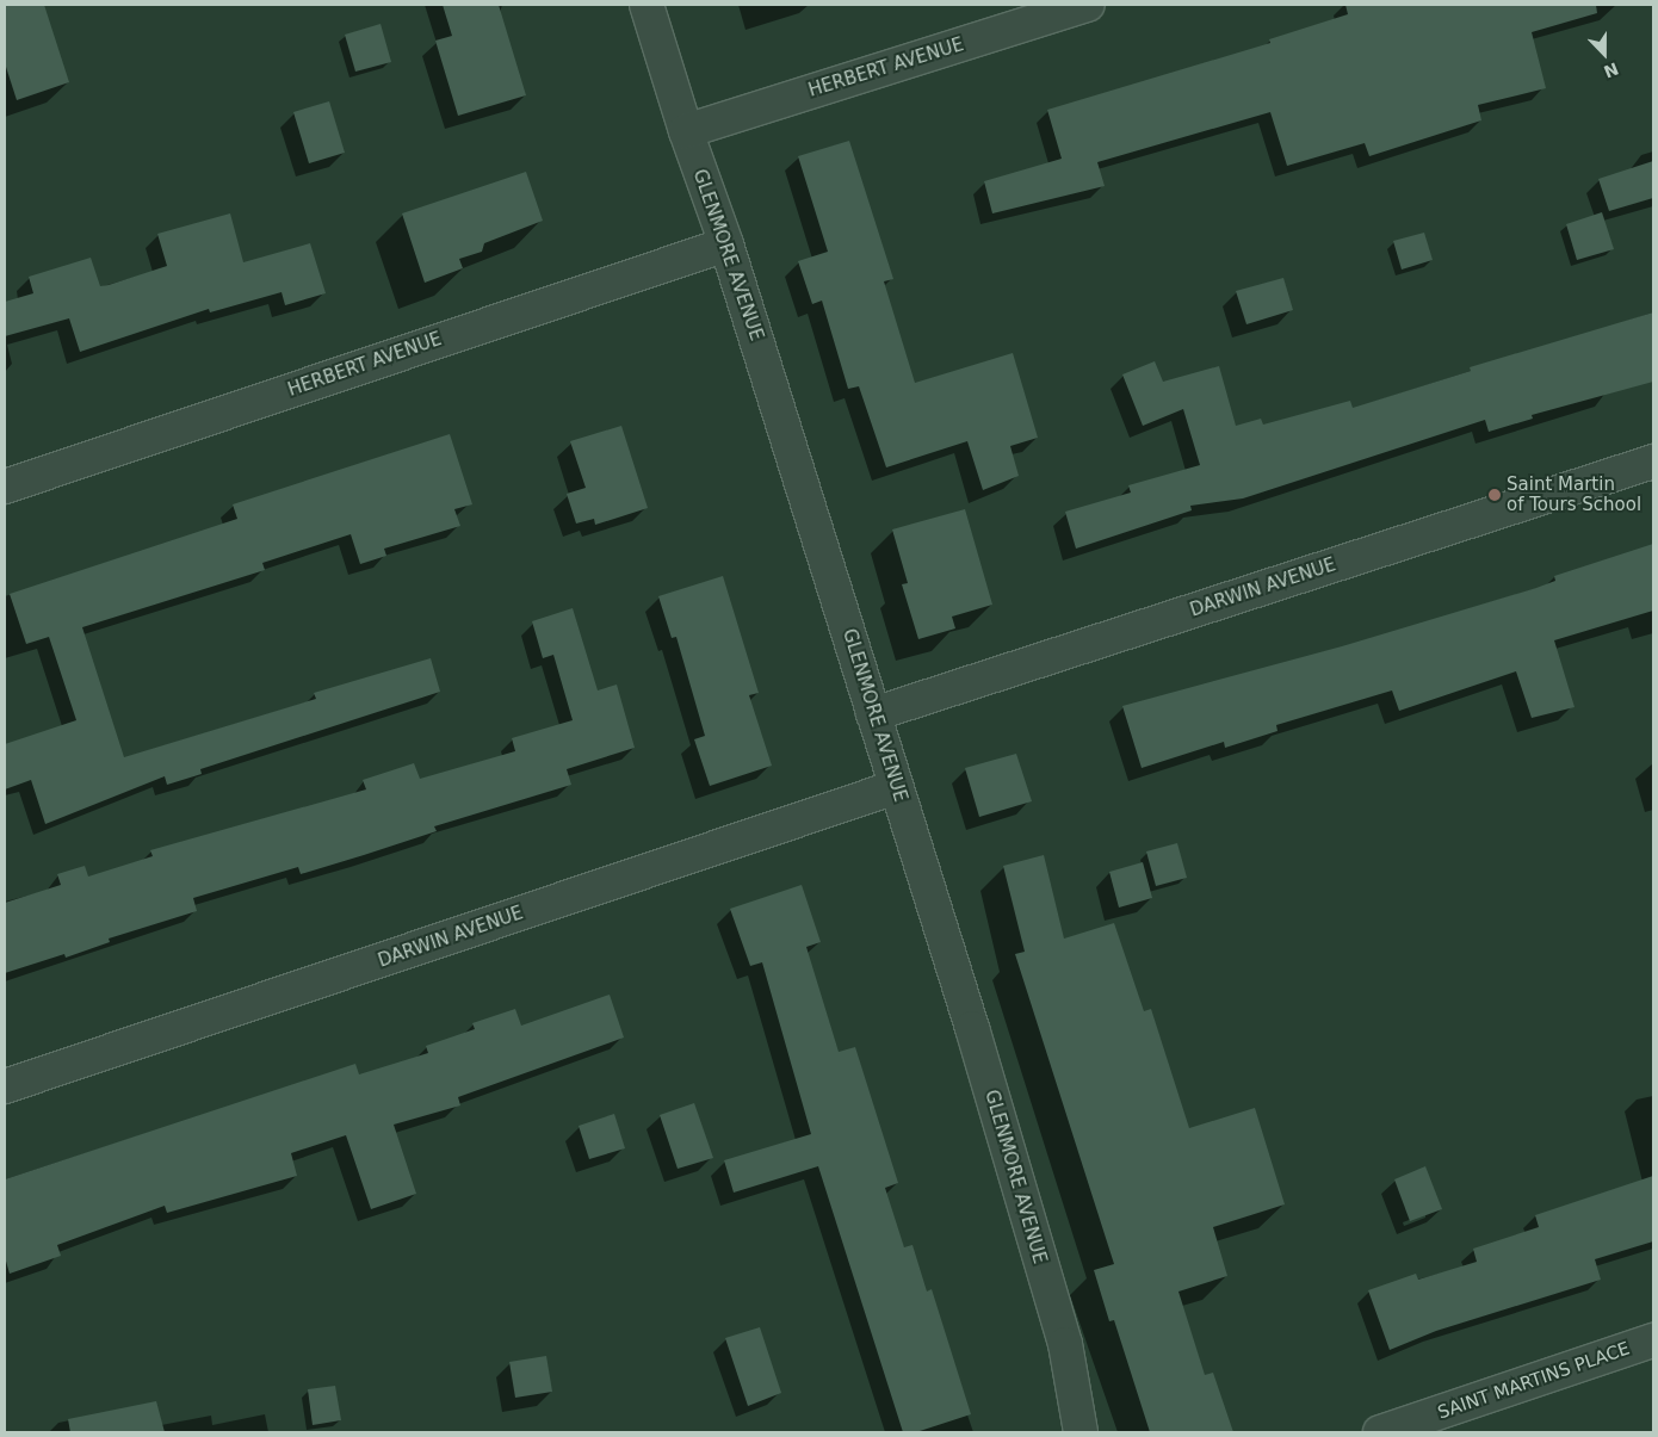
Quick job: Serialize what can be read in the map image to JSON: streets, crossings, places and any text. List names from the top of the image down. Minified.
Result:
{"streets":{"street":["HERBERT AVENUE","GLENMORE AVENUE","DARWIN AVENUE","SAINT MARTINS PLACE"]},"crossings":[["HERBERT AVENUE","GLENMORE AVENUE"],["GLENMORE AVENUE","DARWIN AVENUE"]],"places":["Saint Martin of Tours School"],"north":"bottom"}
